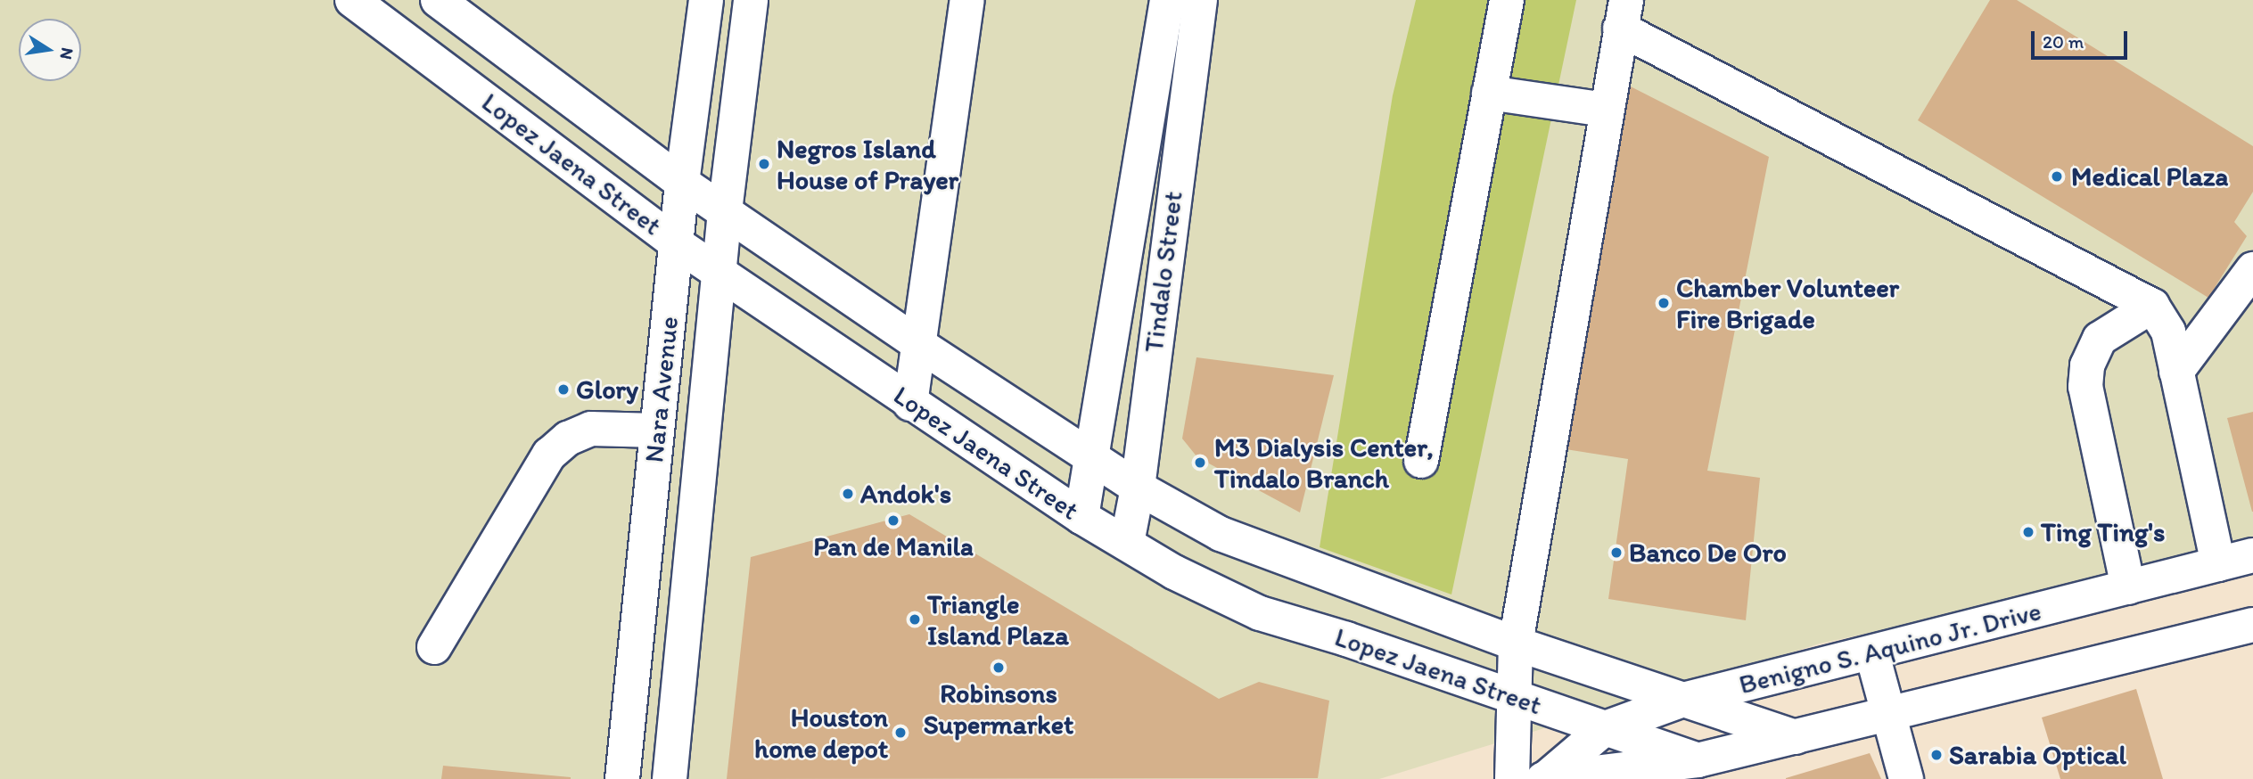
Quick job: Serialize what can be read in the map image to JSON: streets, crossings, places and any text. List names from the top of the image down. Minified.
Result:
{"streets":{"main road":["Lopez Jaena Street","Tindalo Street","Nara Avenue","Benigno S. Aquino Jr. Drive"]},"crossings":[["Lopez Jaena Street","Tindalo Street"],["Lopez Jaena Street","Nara Avenue"],["Lopez Jaena Street","Benigno S. Aquino Jr. Drive"]],"places":["Negros Island House of Prayer","Medical Plaza","Chamber Volunteer Fire Brigade","Glory","M3 Dialysis Center, Tindalo Branch","Andok's","Pan de Manila","Ting Ting's","Banco De Oro","Triangle Island Plaza","Robinsons Supermarket","Houston home depot","Sarabia Optical"],"scale_bar":"20 m","north":"right"}
